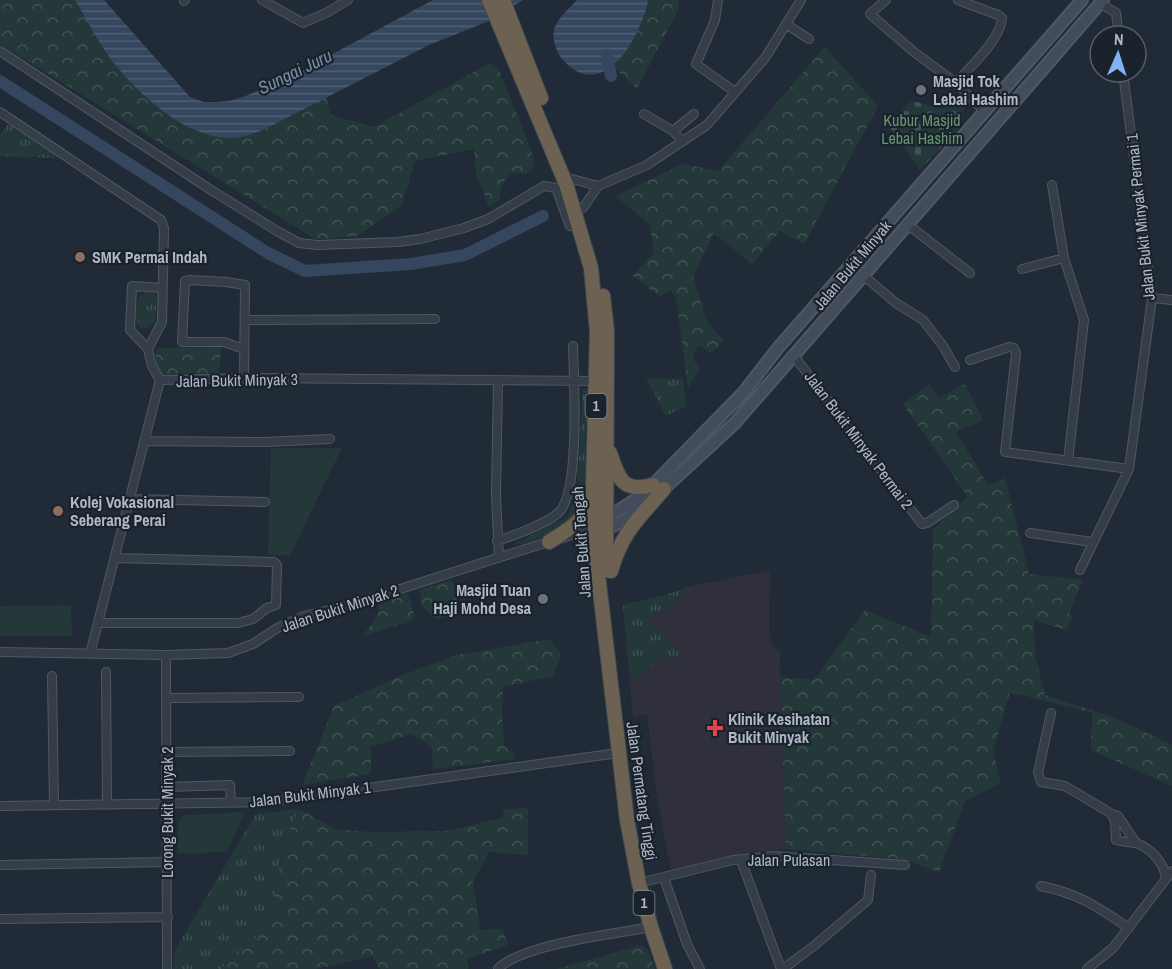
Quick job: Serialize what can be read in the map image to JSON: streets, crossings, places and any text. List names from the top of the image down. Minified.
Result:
{"streets":{"highway":["1","Jalan Bukit Tengah","Jalan Permatang Tinggi"],"main road":["Jalan Bukit Minyak"],"street":["Jalan Bukit Minyak Permai 1","Jalan Bukit Minyak 3","Jalan Bukit Minyak Permai 2","Jalan Bukit Minyak 2","Jalan Bukit Minyak 1","Lorong Bukit Minyak 2","Jalan Pulasan"]},"crossings":[["Jalan Bukit Minyak","Jalan Bukit Minyak Permai 2"],["Jalan Bukit Minyak","Jalan Bukit Tengah"],["Jalan Bukit Minyak","Jalan Bukit Minyak 2"],["Jalan Bukit Minyak 3","Jalan Bukit Tengah"],["Jalan Bukit Minyak 3","Jalan Bukit Minyak 2"],["Jalan Bukit Tengah","Jalan Bukit Minyak 2"],["Jalan Bukit Tengah","Jalan Permatang Tinggi"],["Jalan Bukit Minyak 2","Lorong Bukit Minyak 2"],["Jalan Permatang Tinggi","Jalan Bukit Minyak 1"],["Jalan Permatang Tinggi","Jalan Pulasan"],["Jalan Bukit Minyak 1","Lorong Bukit Minyak 2"]],"water":["Sungai Juru"],"parks":["Kubur Masjid Lebai Hashim"],"places":{"other":["Masjid Tok Lebai Hashim","SMK Permai Indah","Kolej Vokasional Seberang Perai","Masjid Tuan Haji Mohd Desa"],"health":["Klinik Kesihatan Bukit Minyak"]},"north":"top"}
